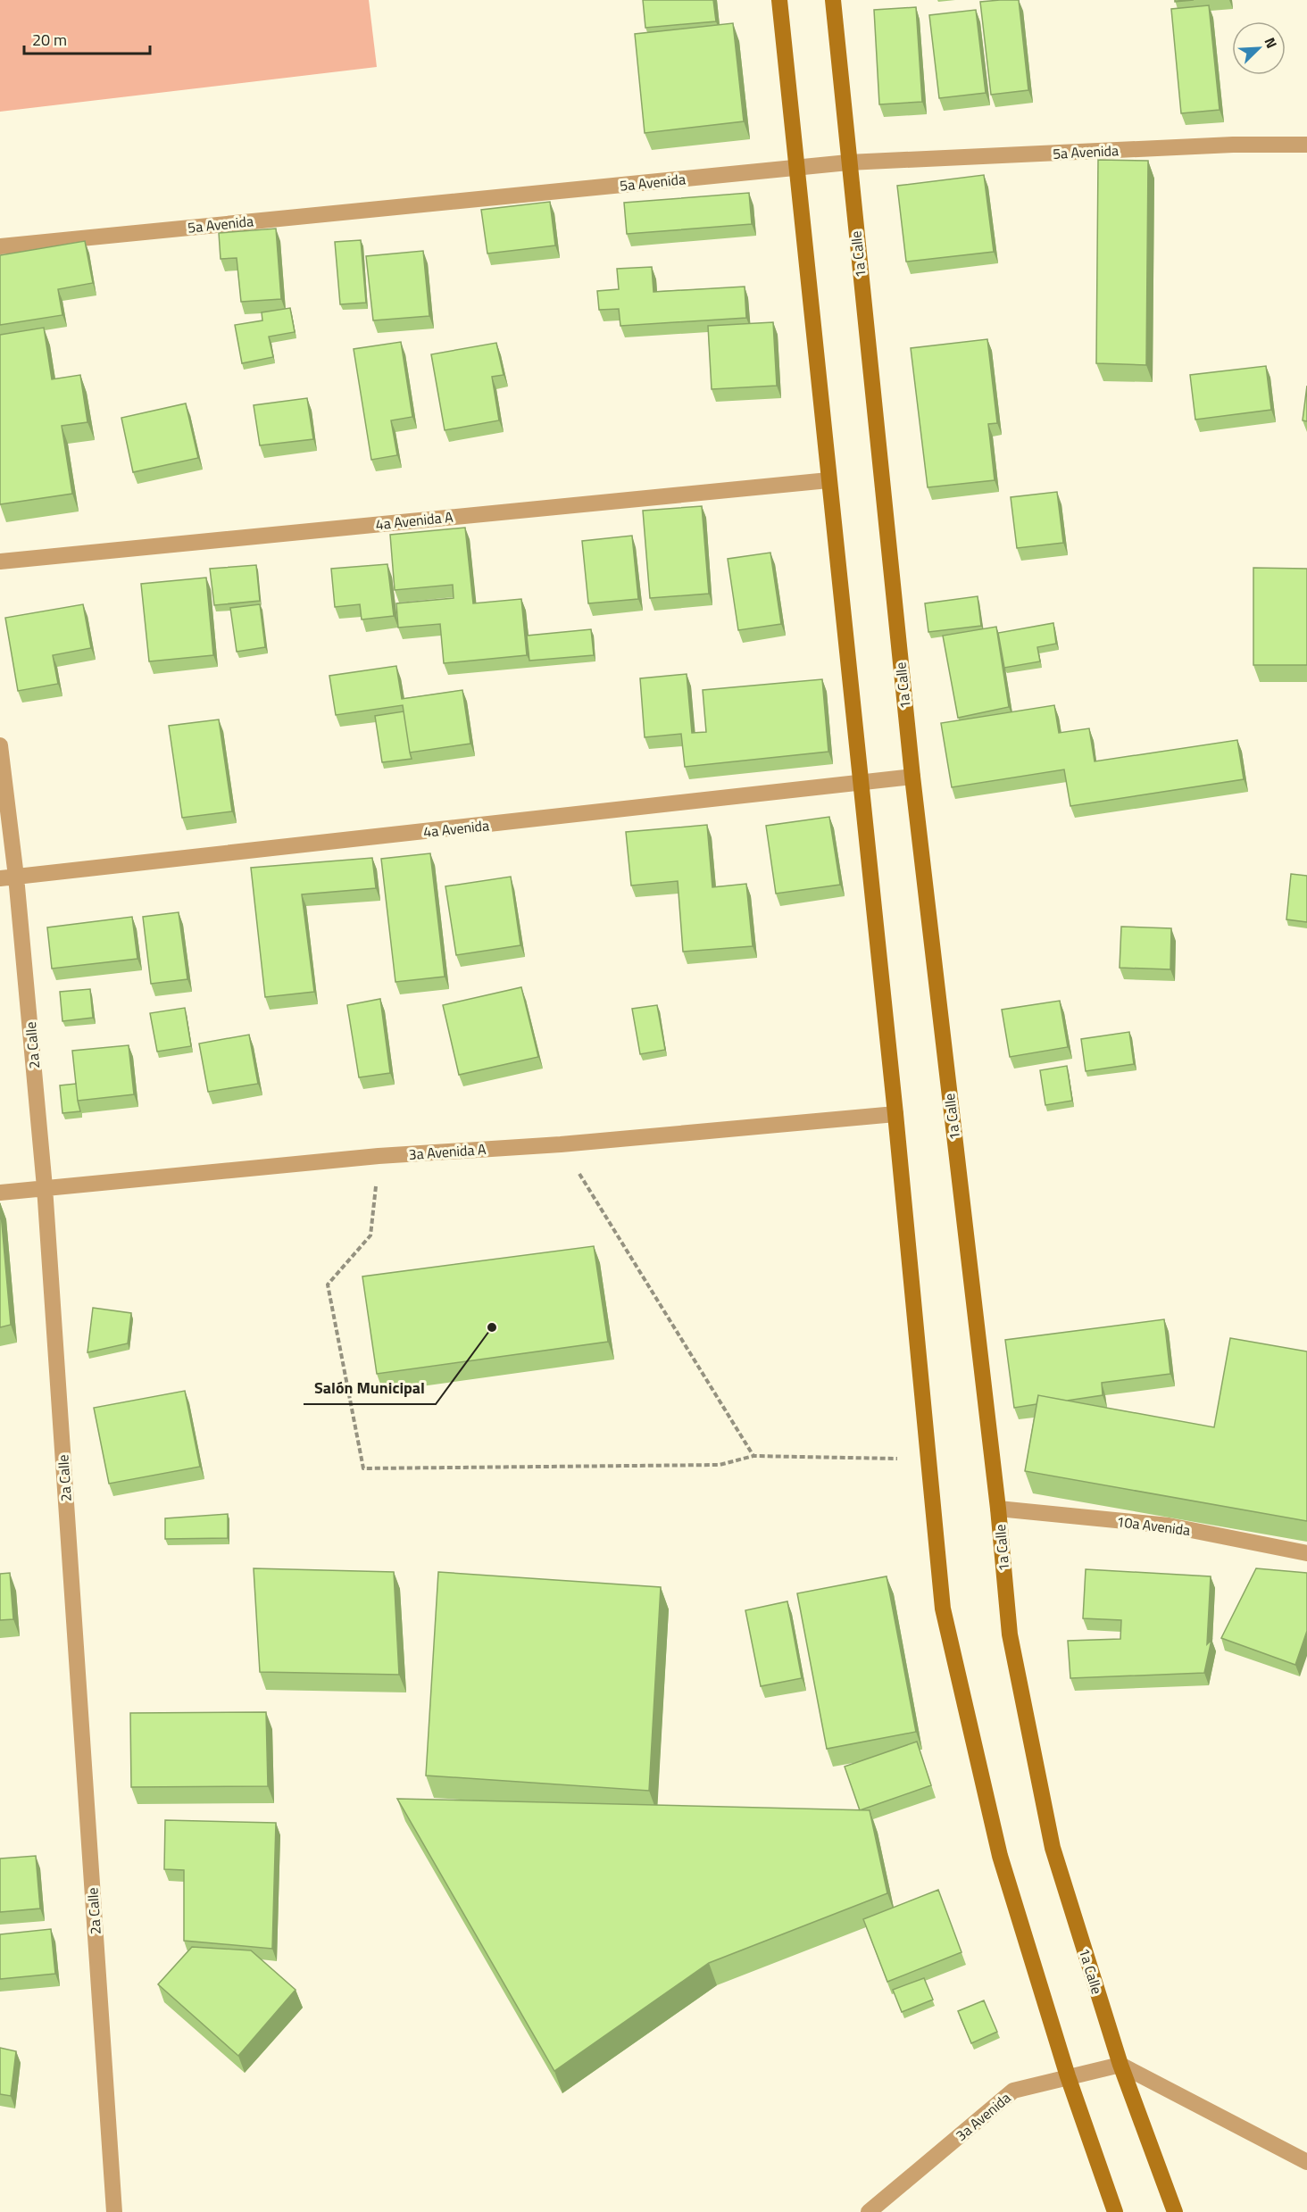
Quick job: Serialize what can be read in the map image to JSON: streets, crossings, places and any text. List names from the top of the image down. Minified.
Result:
{"streets":{"main road":["1a Calle"],"street":["5a Avenida","4a Avenida A","4a Avenida","2a Calle","3a Avenida A","10a Avenida","3a Avenida"]},"crossings":[["5a Avenida","1a Calle"],["1a Calle","4a Avenida"],["1a Calle","10a Avenida"],["1a Calle","3a Avenida"],["4a Avenida","2a Calle"],["2a Calle","3a Avenida A"]],"places":["Salón Municipal"],"scale_bar":"20 m","north":"top right"}
